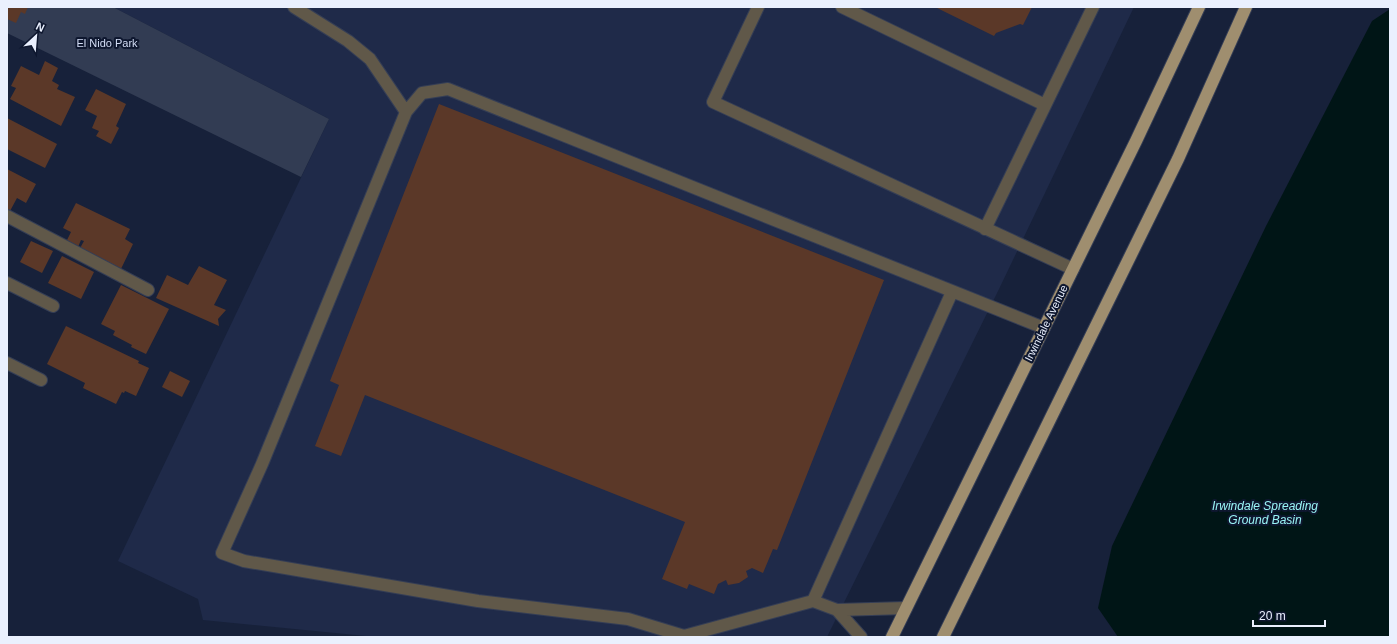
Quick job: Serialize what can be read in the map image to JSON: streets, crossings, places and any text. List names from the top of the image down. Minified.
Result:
{"streets":{"main road":["Irwindale Avenue"]},"water":["Irwindale Spreading Ground Basin"],"parks":["El Nido Park"],"scale_bar":"20 m","north":"top right"}
